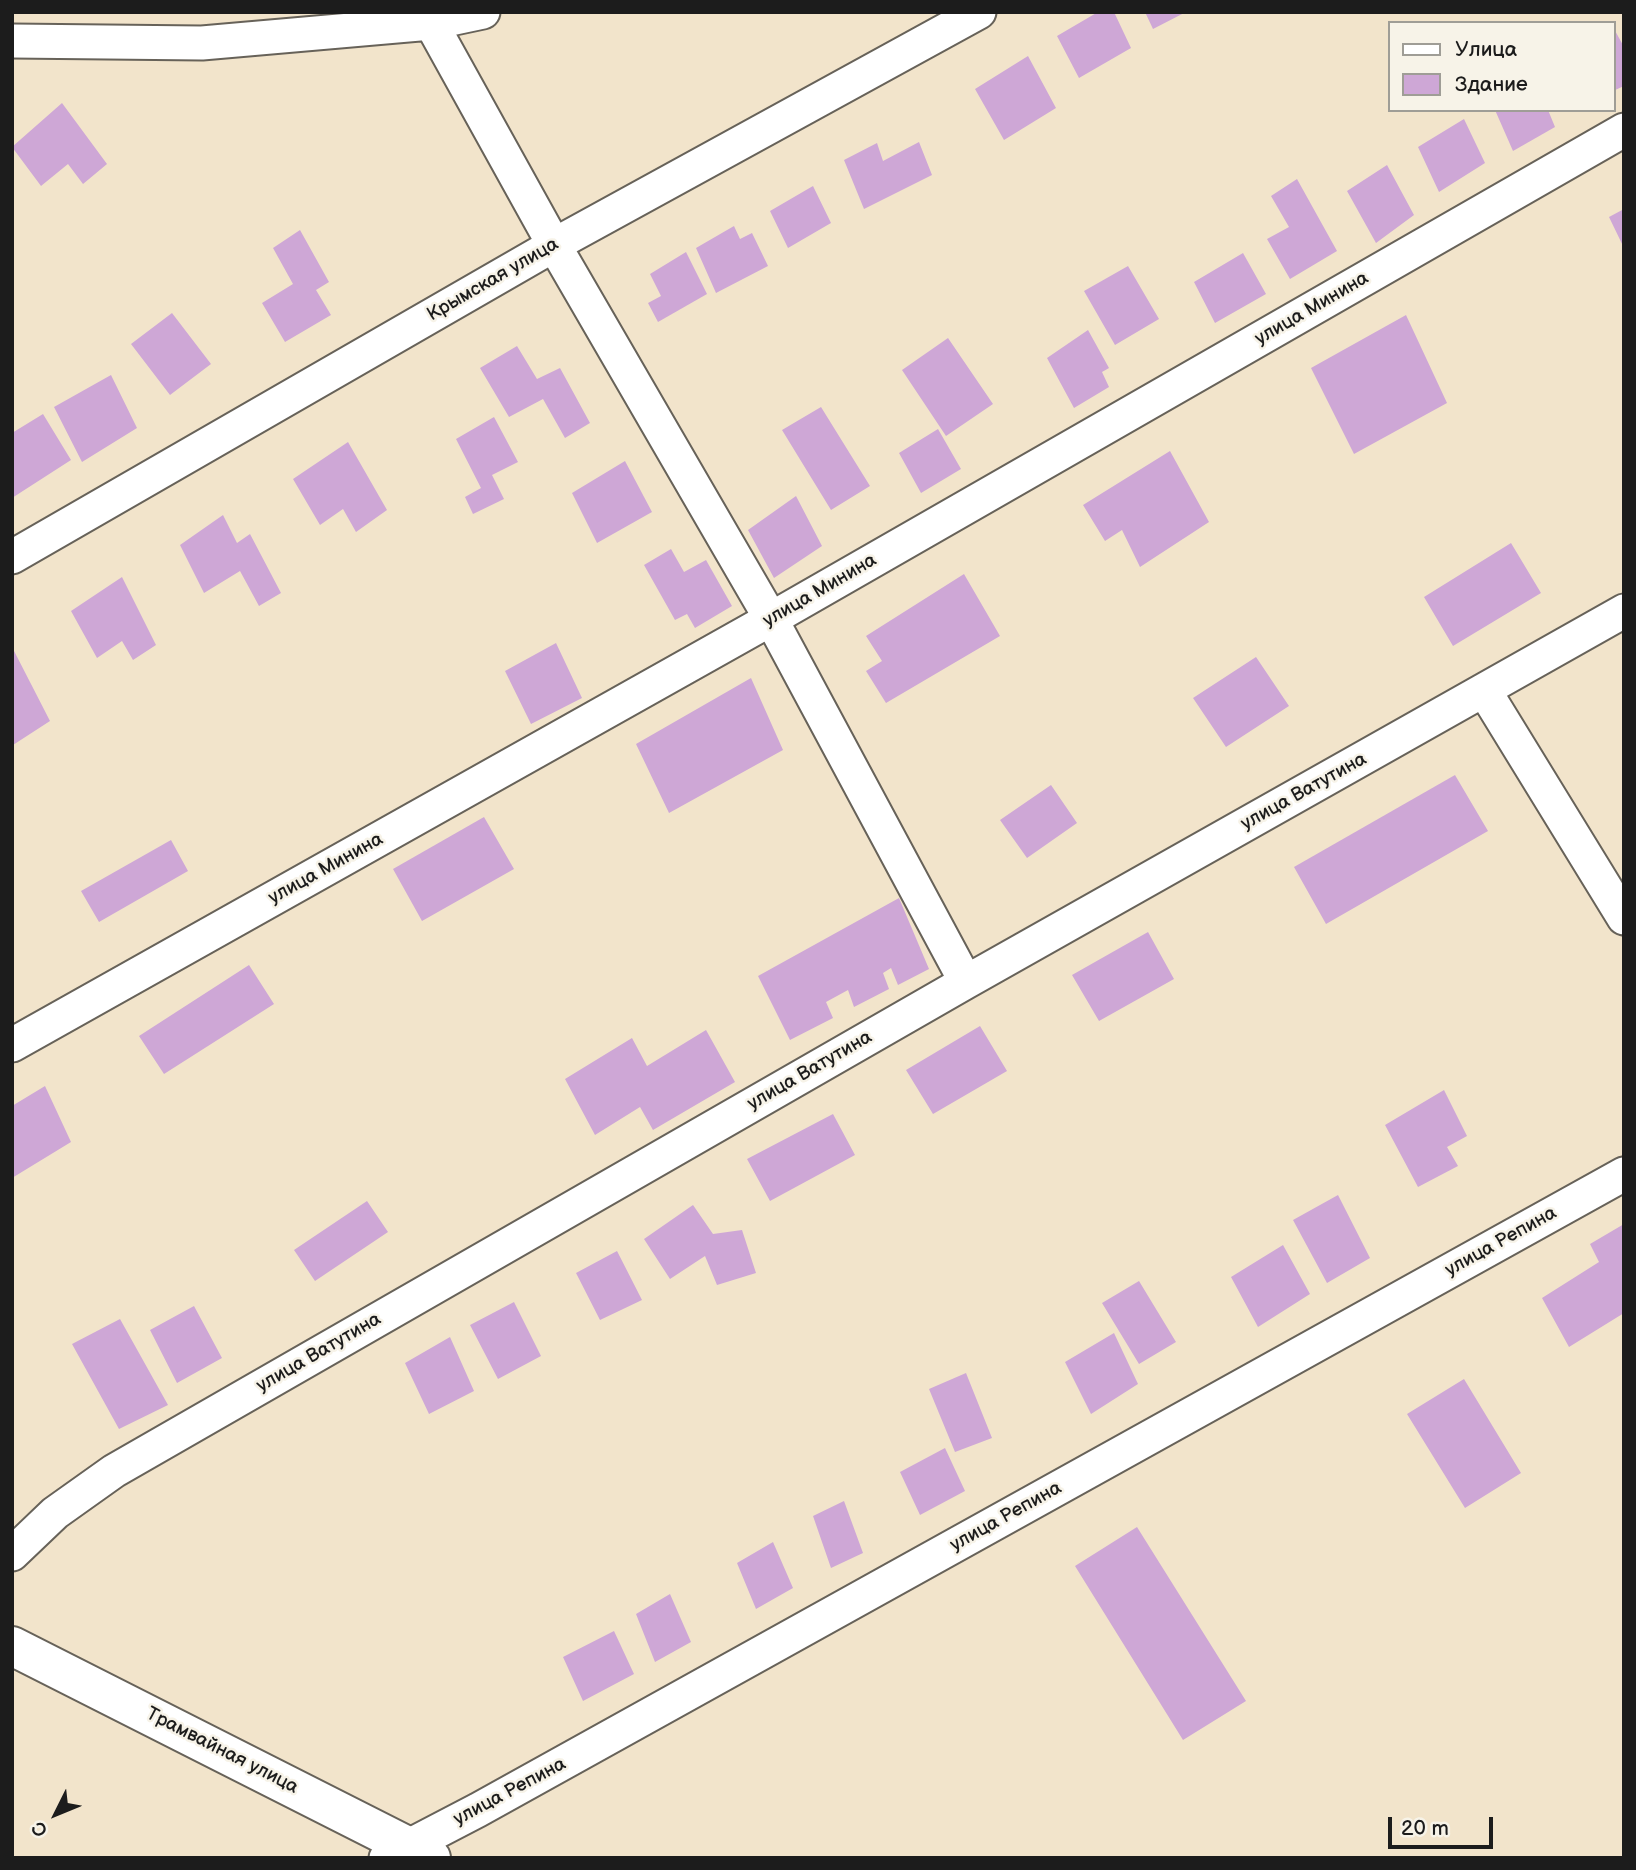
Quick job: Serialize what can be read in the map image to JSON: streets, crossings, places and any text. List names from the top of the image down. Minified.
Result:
{"streets":{"street":["Крымская улица","улица Минина","улица Ватутина","улица Репина","Трамвайная улица"]},"crossings":[["улица Репина","Трамвайная улица"]],"legend":["Улица","Здание"],"scale_bar":"20 m","north":"bottom left"}
